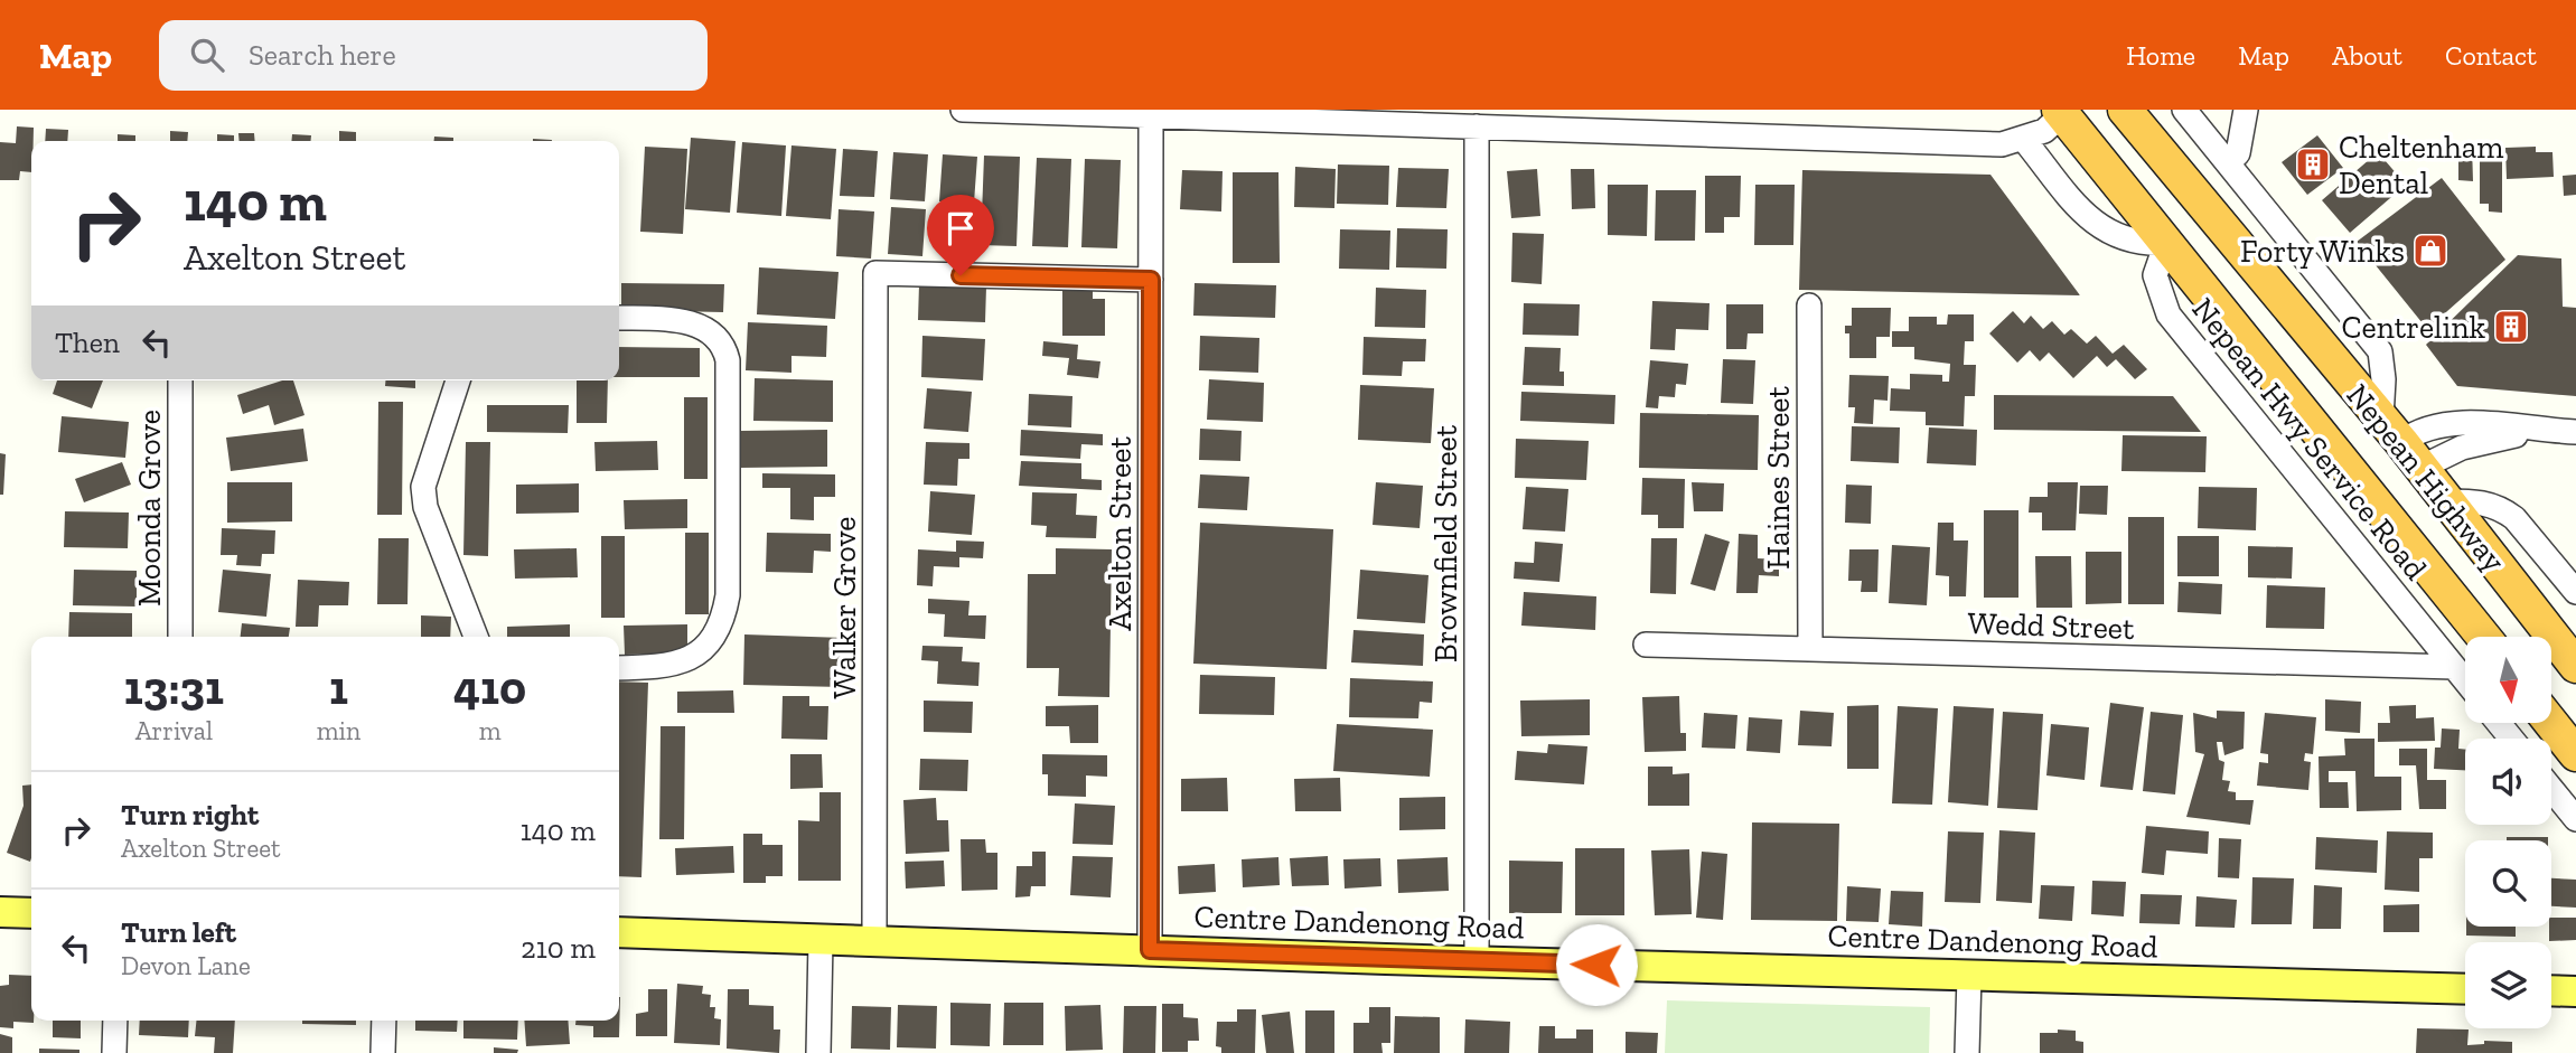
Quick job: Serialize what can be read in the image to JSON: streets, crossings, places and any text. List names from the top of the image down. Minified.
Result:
{"streets":{"highway":["Nepean Highway"],"main road":["Centre Dandenong Road"],"street":["Nepean Hwy Service Road","Haines Street","Moonda Grove","Axelton Street","Brownfield Street","Walker Grove","Wedd Street"]},"crossings":[["Nepean Hwy Service Road","Nepean Highway"],["Nepean Hwy Service Road","Wedd Street"],["Haines Street","Wedd Street"],["Axelton Street","Walker Grove"],["Axelton Street","Centre Dandenong Road"],["Brownfield Street","Centre Dandenong Road"],["Walker Grove","Centre Dandenong Road"]],"places":{"building":["Cheltenham Dental","Centrelink"],"shop":["Forty Winks"]},"north":"bottom","page":{"header":"Map","search":"Search here","nav":["Home","Map","About","Contact"],"turn":["140 m","Axelton Street"],"then":"Then","eta":["13:31","Arrival","1","min","410","m"],"list":[{"name":"Turn right","note":"Axelton Street","value":"140 m"},{"name":"Turn left","note":"Devon Lane","value":"210 m"}]}}
